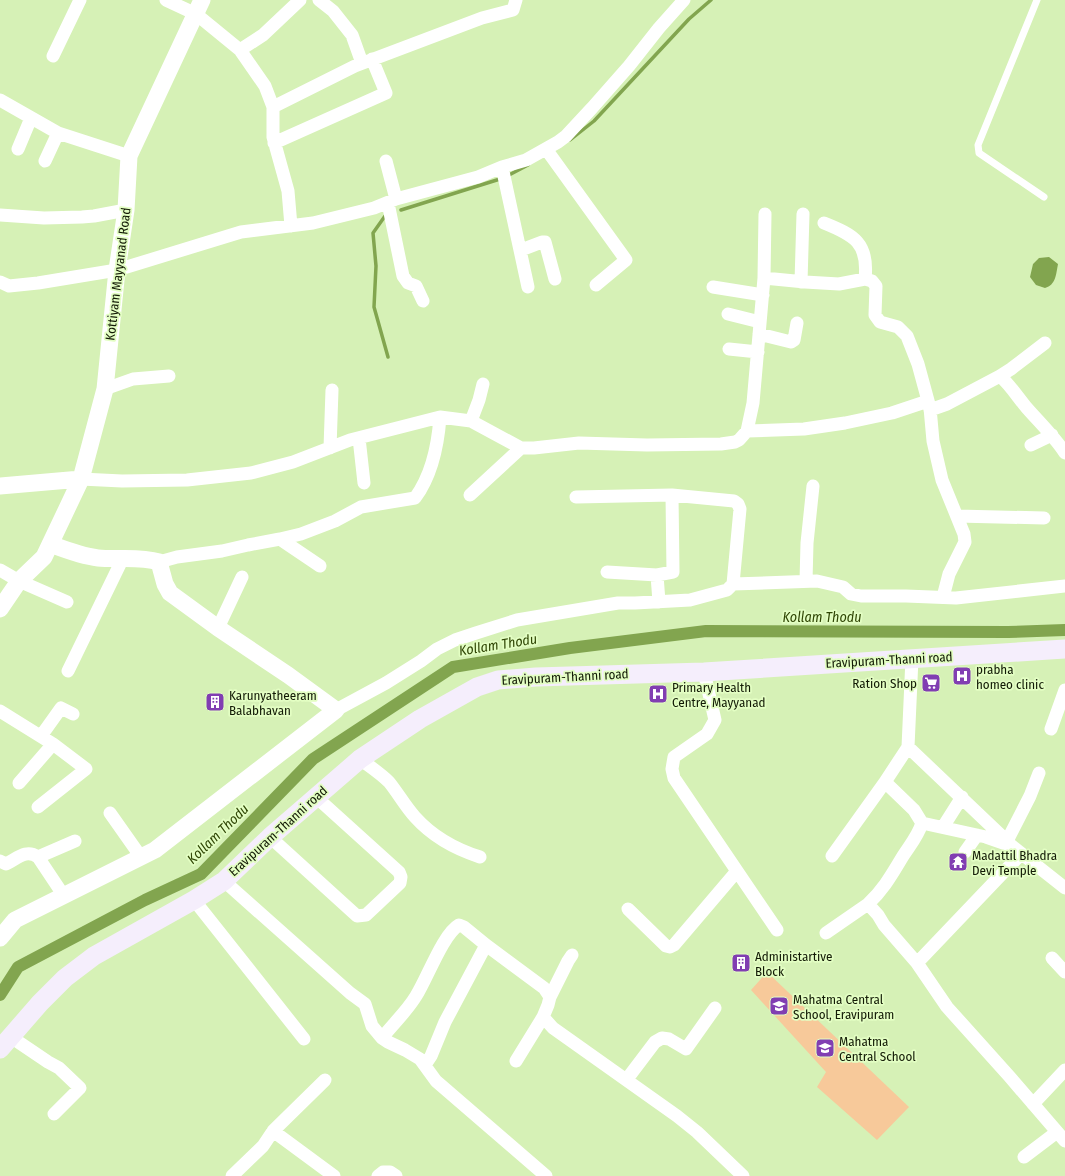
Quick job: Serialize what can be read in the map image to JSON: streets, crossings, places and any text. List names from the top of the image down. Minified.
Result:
{"streets":{"main road":["Eravipuram-Thanni road"],"street":["Kottiyam Mayyanad Road"]},"water":["Kollam Thodu"],"places":{"hospital":["prabha homeo clinic","Primary Health Centre, Mayyanad"],"supermarket":["Ration Shop"],"building":["Karunyatheeram Balabhavan","Administartive Block"],"temple":["Madattil Bhadra Devi Temple"],"school or university":["Mahatma Central School, Eravipuram","Mahatma Central School"]}}
